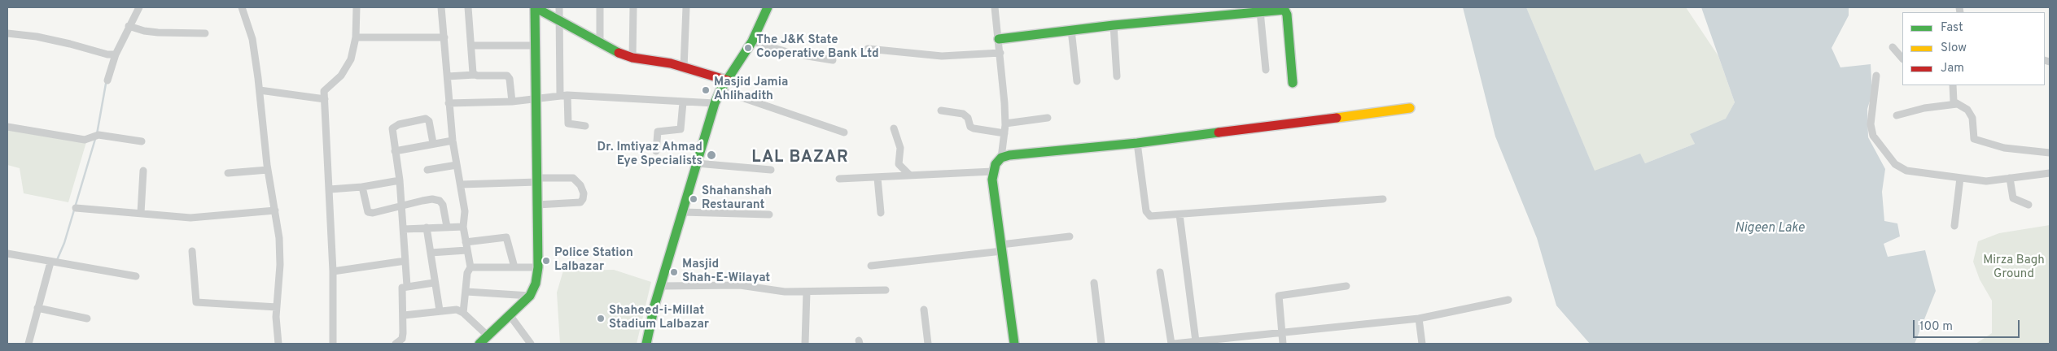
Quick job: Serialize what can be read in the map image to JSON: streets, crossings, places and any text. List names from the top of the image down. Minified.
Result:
{"districts":["LAL BAZAR"],"water":["Nigeen Lake"],"parks":["Mirza Bagh Ground"],"places":["The J&K State Cooperative Bank Ltd","Masjid Jamia Ahlihadith","Dr. Imtiyaz Ahmad Eye Specialists","Shahanshah Restaurant","Police Station Lalbazar","Masjid Shah-E-Wilayat","Shaheed-i-Millat Stadium Lalbazar"],"legend":["Fast","Slow","Jam"],"scale_bar":"100 m"}
